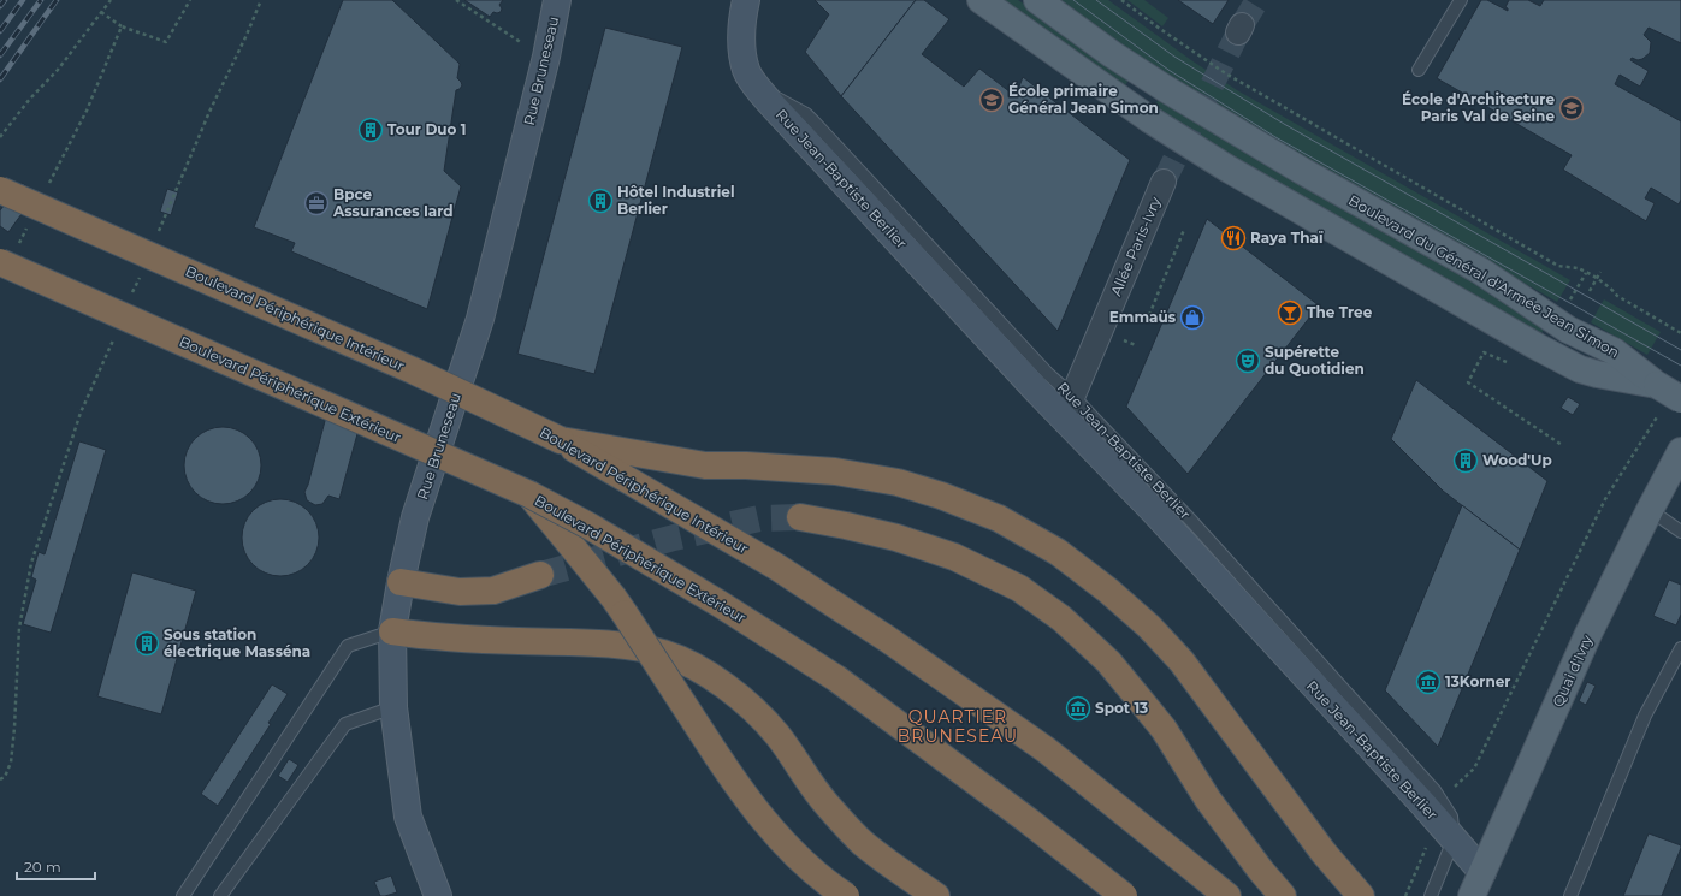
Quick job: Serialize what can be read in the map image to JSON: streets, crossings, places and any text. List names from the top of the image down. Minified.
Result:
{"streets":{"highway":["Boulevard Périphérique Intérieur","Boulevard Périphérique Extérieur"],"main road":["Rue Bruneseau","Rue Jean-Baptiste Berlier","Boulevard du Général d'Armée Jean Simon","Quai d'Ivry"],"street":["Allée Paris-Ivry"]},"crossings":[["Rue Jean-Baptiste Berlier","Allée Paris-Ivry"],["Rue Jean-Baptiste Berlier","Quai d'Ivry"]],"districts":["QUARTIER BRUNESEAU"],"places":{"school or university":["École primaire Général Jean Simon","École d'Architecture Paris Val de Seine"],"building":["Tour Duo 1","Hôtel Industriel Berlier","Wood'Up","Sous station électrique Masséna"],"office":["Bpce Assurances Iard"],"restaurant":["Raya Thaï"],"bar":["The Tree"],"shop":["Emmaüs"],"theatre":["Supérette du Quotidien"],"museum":["13Korner","Spot 13"]},"scale_bar":"20 m"}
